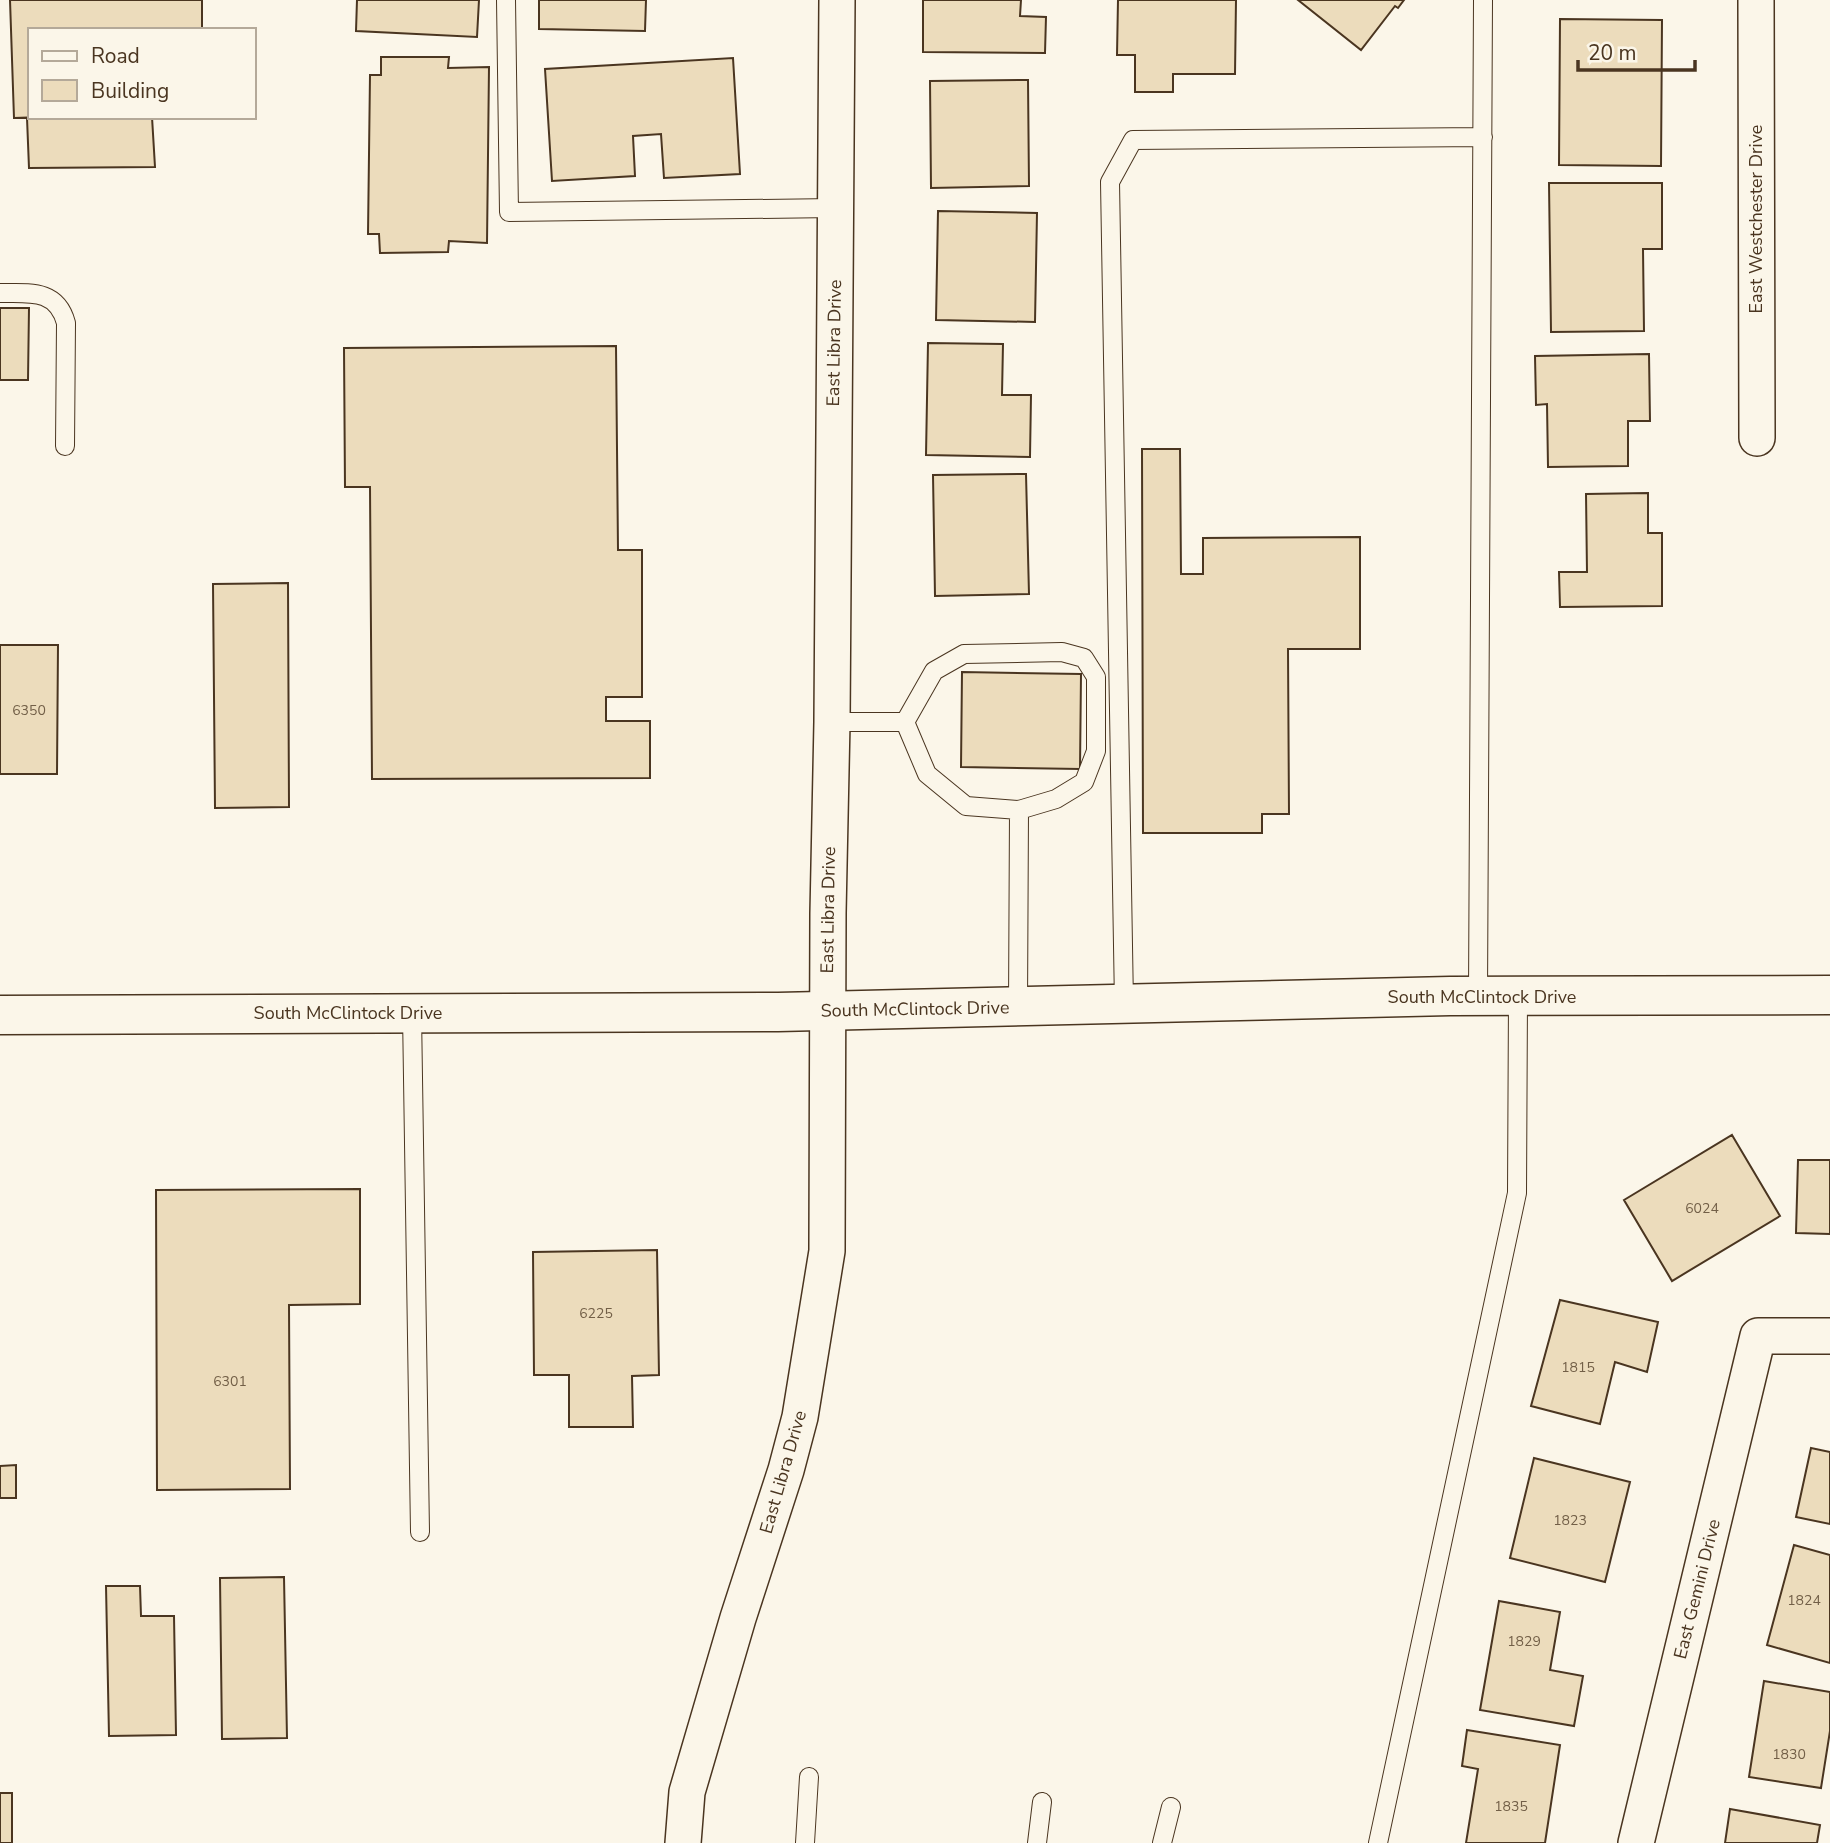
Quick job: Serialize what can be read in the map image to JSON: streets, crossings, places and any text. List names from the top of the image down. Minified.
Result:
{"streets":{"main road":["South McClintock Drive"],"street":["East Westchester Drive","East Libra Drive","East Gemini Drive"]},"crossings":[["East Libra Drive","South McClintock Drive"]],"house_numbers":["6350","6024","6225","1815","6301","1823","1824","1829","1830","1835"],"legend":["Road","Building"],"scale_bar":"20 m"}
